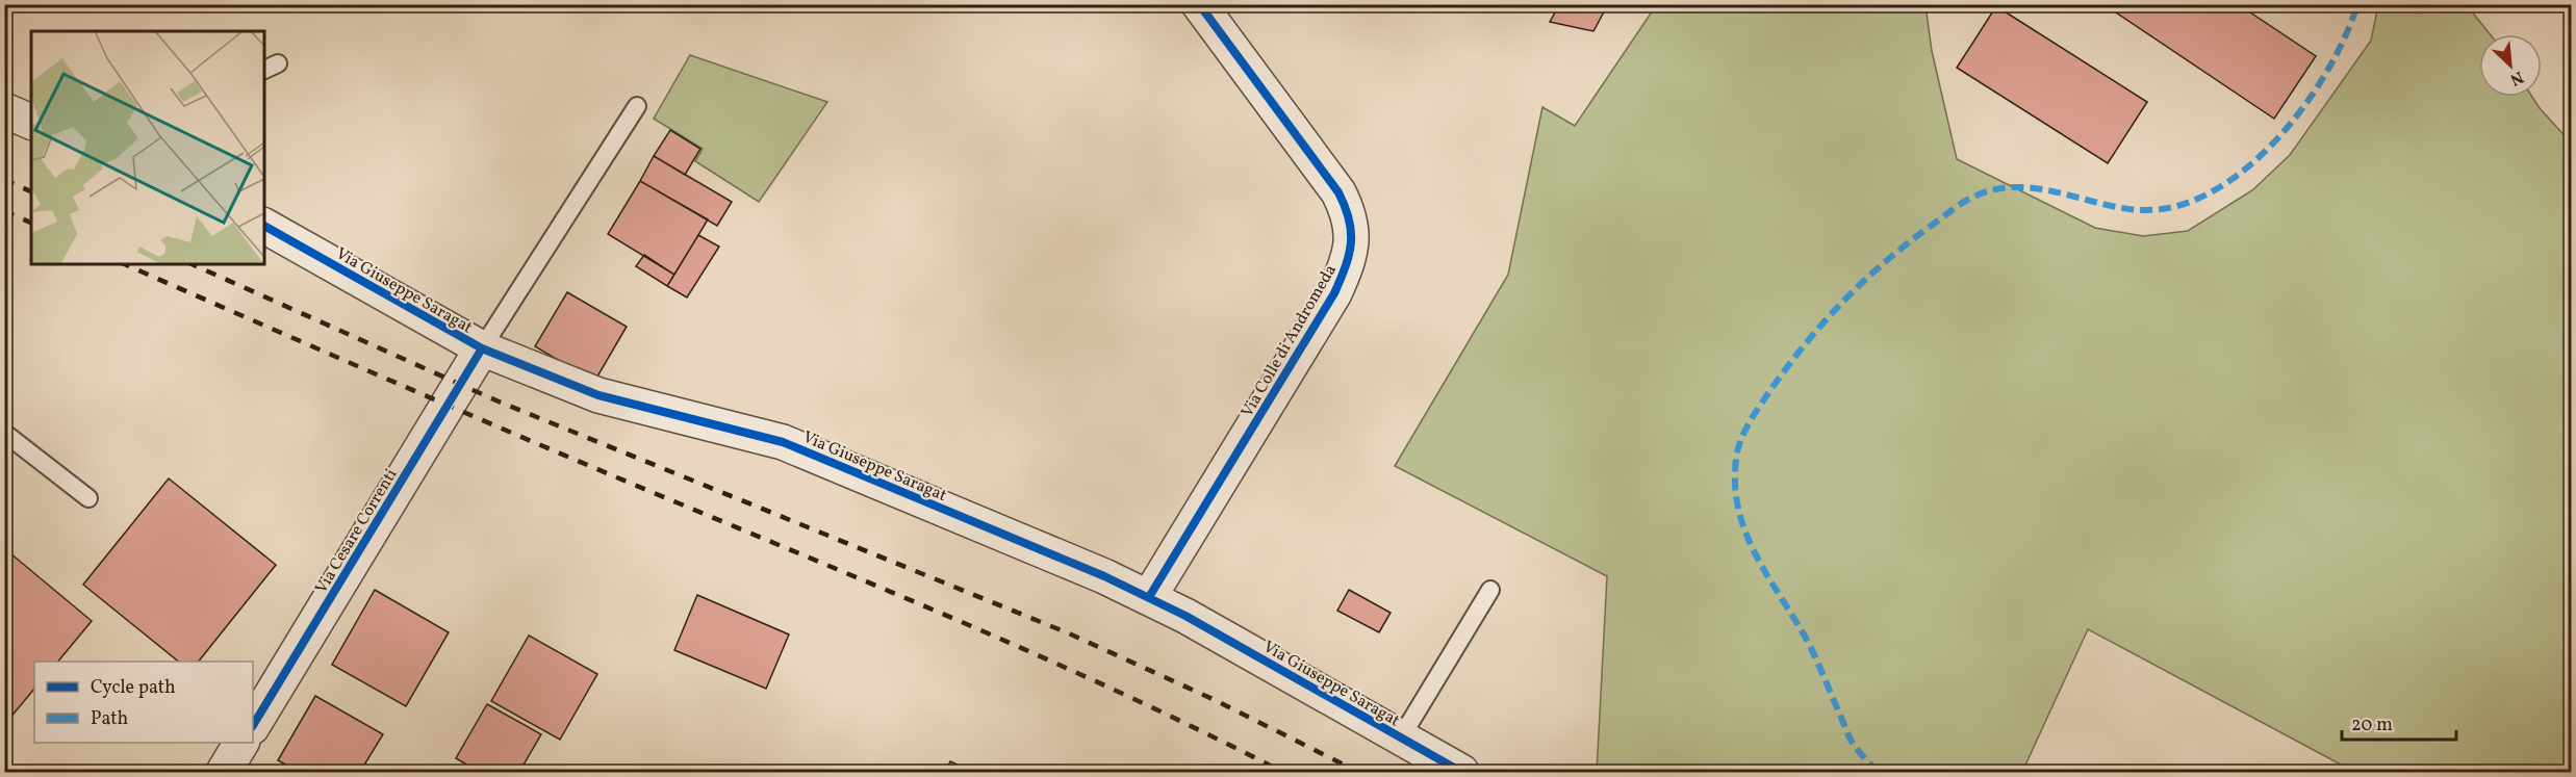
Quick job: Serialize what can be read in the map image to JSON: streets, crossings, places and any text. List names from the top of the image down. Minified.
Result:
{"streets":{"street":["Via Giuseppe Saragat","Via Colle di Andromeda","Via Cesare Correnti"]},"crossings":[["Via Giuseppe Saragat","Via Colle di Andromeda"],["Via Giuseppe Saragat","Via Cesare Correnti"]],"legend":["Cycle path","Path"],"scale_bar":"20 m","north":"bottom right"}
